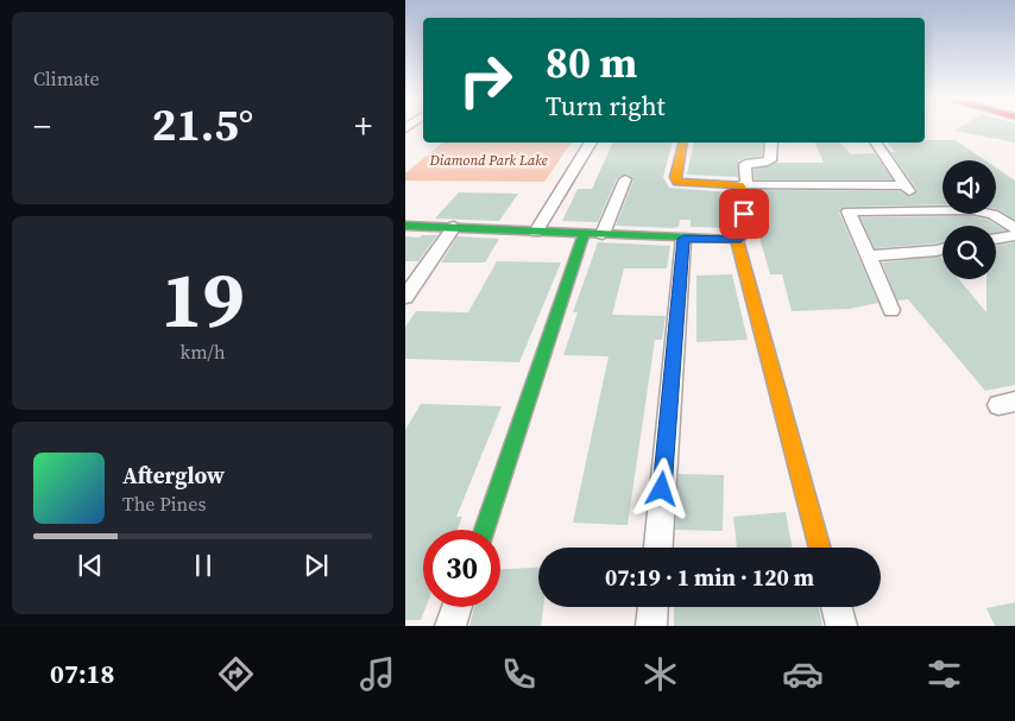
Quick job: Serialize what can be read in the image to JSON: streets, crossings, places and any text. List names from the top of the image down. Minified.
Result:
{"water":["Diamond Park Lake"],"page":{"tile":["Climate",["19","km/h"]],"turn":["80 m","Turn right"],"heat":["−","21.5°","+"],"song":["Afterglow","The Pines"],"limit":"30","trip":"07:19 · 1 min · 120 m","tabs":"07:18"}}
